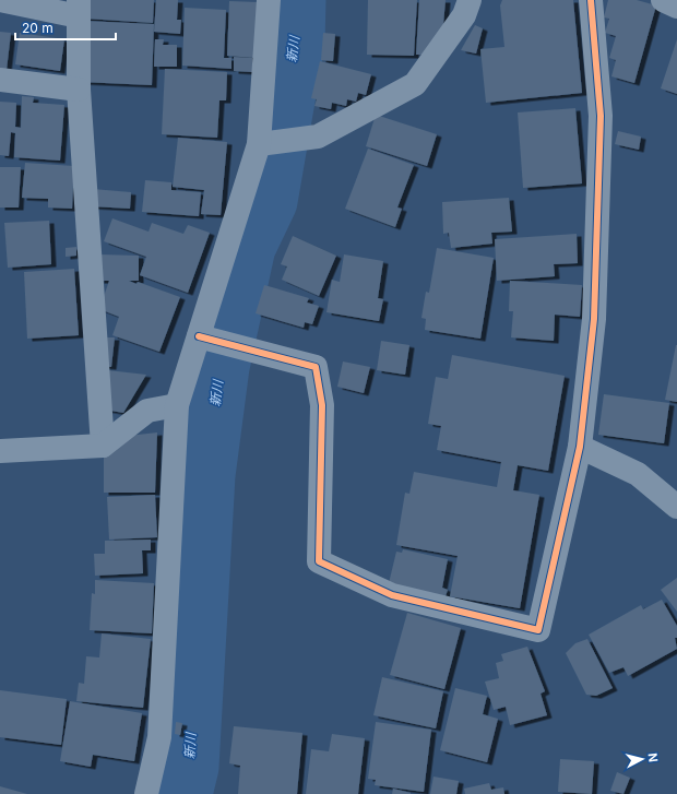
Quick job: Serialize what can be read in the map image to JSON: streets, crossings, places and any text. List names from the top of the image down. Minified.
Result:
{"water":["新川"],"scale_bar":"20 m","north":"right"}
